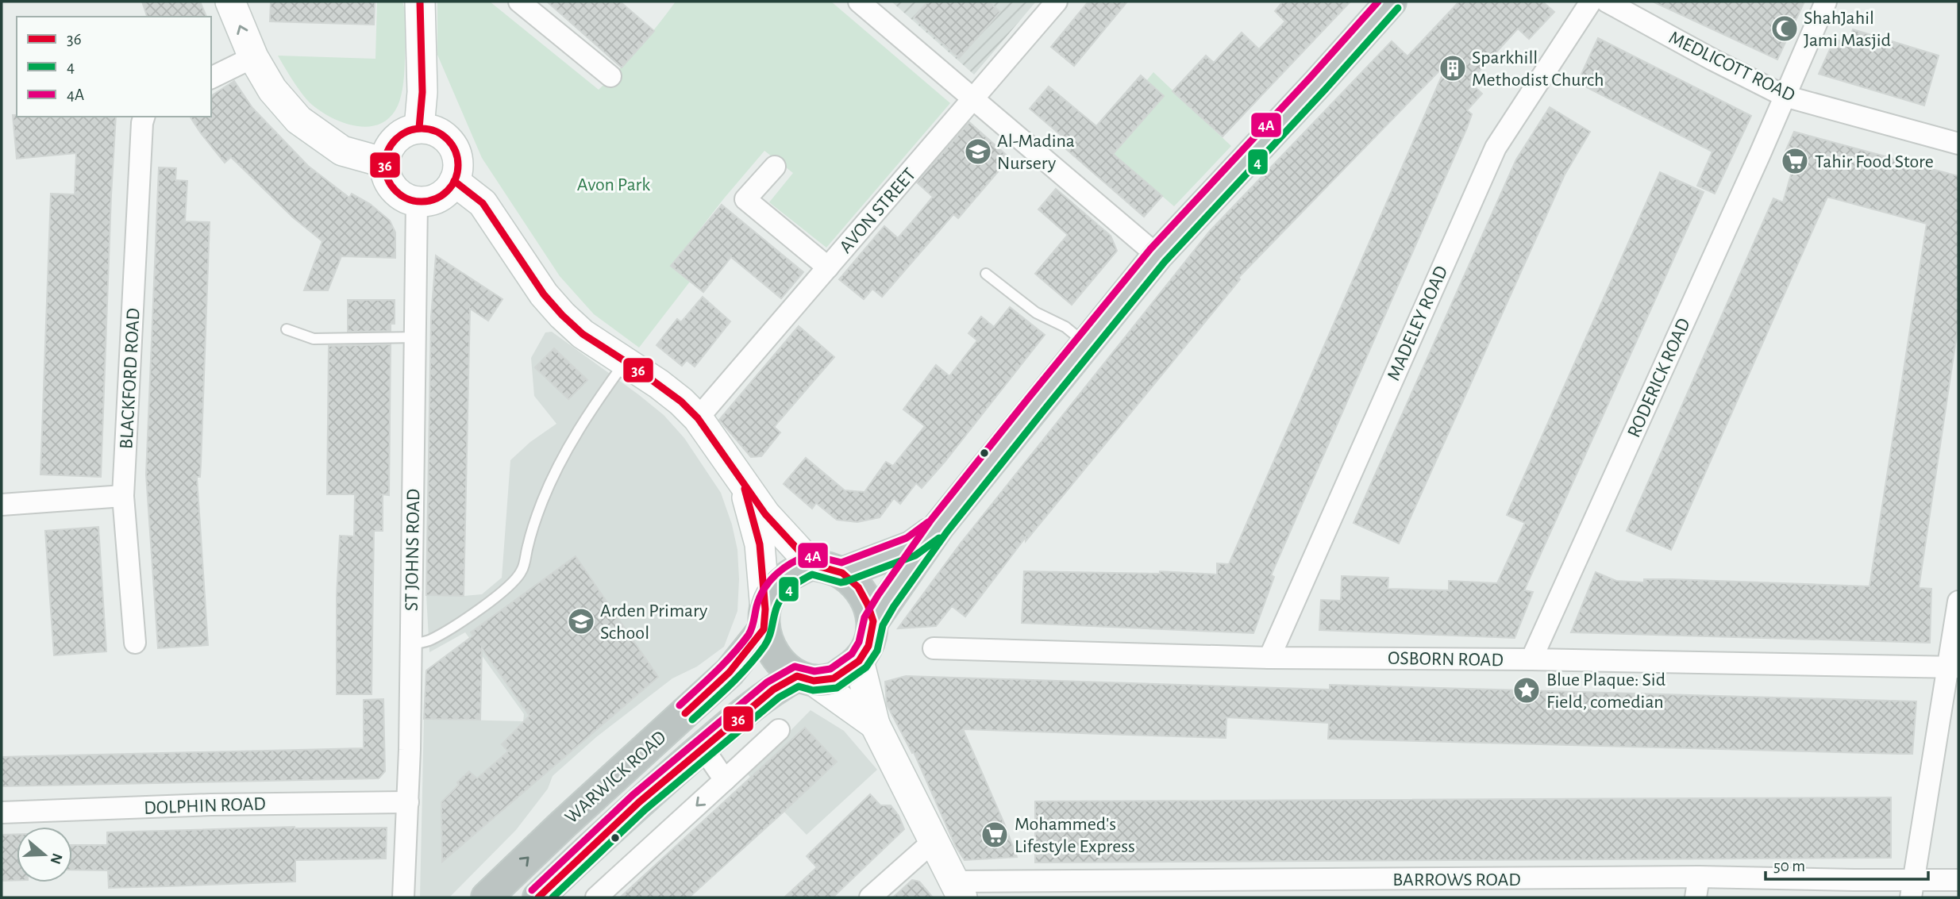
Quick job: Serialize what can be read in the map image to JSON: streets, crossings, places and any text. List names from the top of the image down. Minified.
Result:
{"streets":{"highway":["WARWICK ROAD"],"street":["MEDLICOTT ROAD","AVON STREET","MADELEY ROAD","RODERICK ROAD","BLACKFORD ROAD","ST JOHNS ROAD","OSBORN ROAD","DOLPHIN ROAD","BARROWS ROAD"]},"crossings":[["MEDLICOTT ROAD","RODERICK ROAD"],["MADELEY ROAD","OSBORN ROAD"],["RODERICK ROAD","OSBORN ROAD"],["ST JOHNS ROAD","DOLPHIN ROAD"]],"parks":["Avon Park"],"places":{"mosque":["ShahJahil Jami Masjid"],"building":["Sparkhill Methodist Church"],"school or university":["Al-Madina Nursery","Arden Primary School"],"supermarket":["Tahir Food Store","Mohammed's Lifestyle Express"],"place":["Blue Plaque: Sid Field, comedian"]},"lines":["transit line 36","transit line 4A","transit line 4"],"legend":["36","4","4A"],"scale_bar":"50 m","north":"right"}
